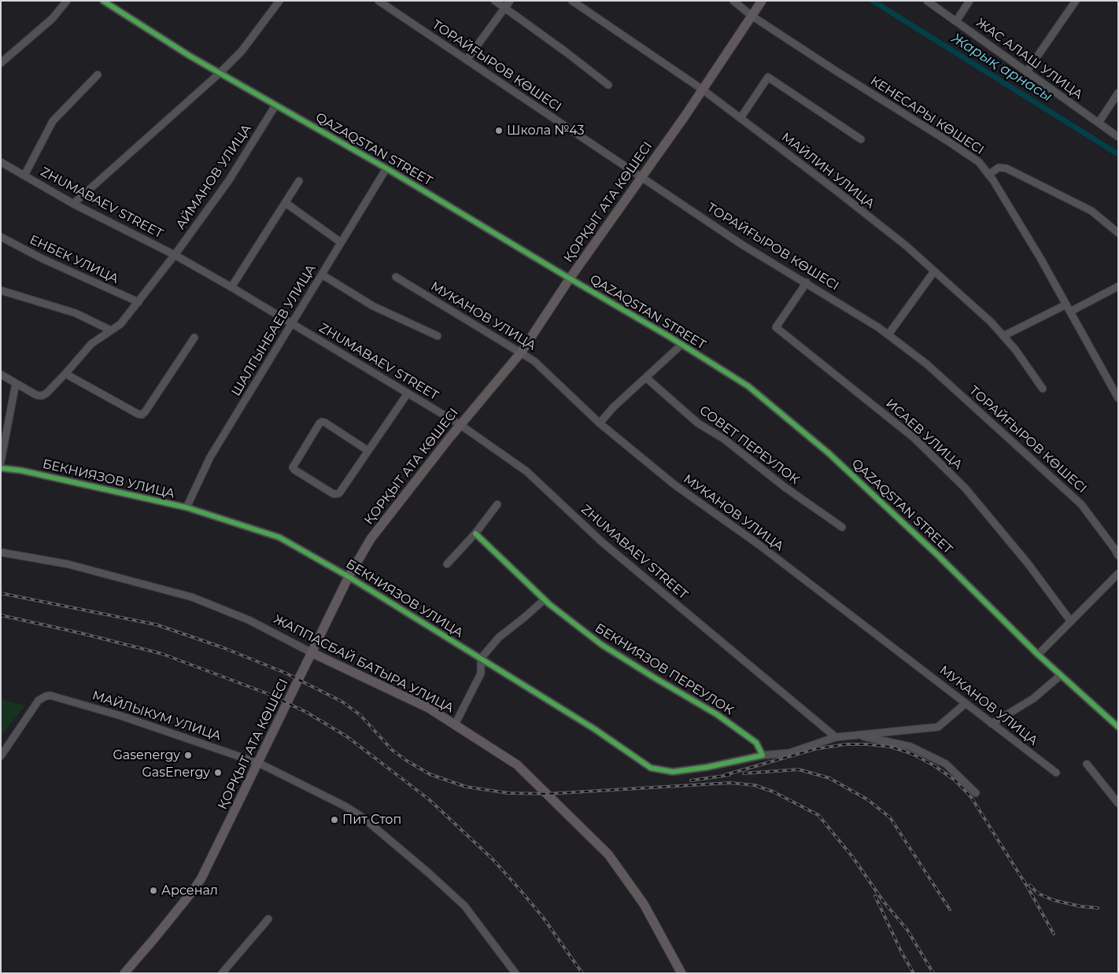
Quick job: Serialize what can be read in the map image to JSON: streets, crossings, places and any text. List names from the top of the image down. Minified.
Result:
{"streets":{"main road":["ҚОРҚЫТ АТА КӨШЕСІ","ЖАППАСБАЙ БАТЫРА УЛИЦА"],"street":["ЖАС АЛАШ УЛИЦА","ТОРАЙҒЫРОВ КӨШЕСІ","КЕНЕСАРЫ КӨШЕСІ","QAZAQSTAN STREET","МАЙЛИН УЛИЦА","АЙМАНОВ УЛИЦА","ZHUMABAEV STREET","ЕНБЕК УЛИЦА","МУКАНОВ УЛИЦА","ШАЛГЫНБАЕВ УЛИЦА","ИСАЕВ УЛИЦА","СОВЕТ ПЕРЕУЛОК","БЕКНИЯЗОВ УЛИЦА","БЕКНИЯЗОВ ПЕРЕУЛОК","МАЙЛЫКУМ УЛИЦА"]},"crossings":[["ТОРАЙҒЫРОВ КӨШЕСІ","ҚОРҚЫТ АТА КӨШЕСІ"],["ТОРАЙҒЫРОВ КӨШЕСІ","ИСАЕВ УЛИЦА"],["КЕНЕСАРЫ КӨШЕСІ","ҚОРҚЫТ АТА КӨШЕСІ"],["QAZAQSTAN STREET","АЙМАНОВ УЛИЦА"],["QAZAQSTAN STREET","ҚОРҚЫТ АТА КӨШЕСІ"],["QAZAQSTAN STREET","ШАЛГЫНБАЕВ УЛИЦА"],["МАЙЛИН УЛИЦА","ҚОРҚЫТ АТА КӨШЕСІ"],["АЙМАНОВ УЛИЦА","ZHUMABAEV STREET"],["АЙМАНОВ УЛИЦА","ЕНБЕК УЛИЦА"],["ҚОРҚЫТ АТА КӨШЕСІ","ZHUMABAEV STREET"],["ҚОРҚЫТ АТА КӨШЕСІ","МУКАНОВ УЛИЦА"],["ҚОРҚЫТ АТА КӨШЕСІ","БЕКНИЯЗОВ УЛИЦА"],["ҚОРҚЫТ АТА КӨШЕСІ","ЖАППАСБАЙ БАТЫРА УЛИЦА"],["ҚОРҚЫТ АТА КӨШЕСІ","МАЙЛЫКУМ УЛИЦА"],["ZHUMABAEV STREET","ШАЛГЫНБАЕВ УЛИЦА"],["ZHUMABAEV STREET","БЕКНИЯЗОВ УЛИЦА"],["МУКАНОВ УЛИЦА","БЕКНИЯЗОВ УЛИЦА"],["ШАЛГЫНБАЕВ УЛИЦА","БЕКНИЯЗОВ УЛИЦА"],["БЕКНИЯЗОВ УЛИЦА","БЕКНИЯЗОВ ПЕРЕУЛОК"]],"water":["Жарық арнасы"],"places":["Школа №43","Gasenergy","GasEnergy","Пит Стоп","Арсенал"]}
